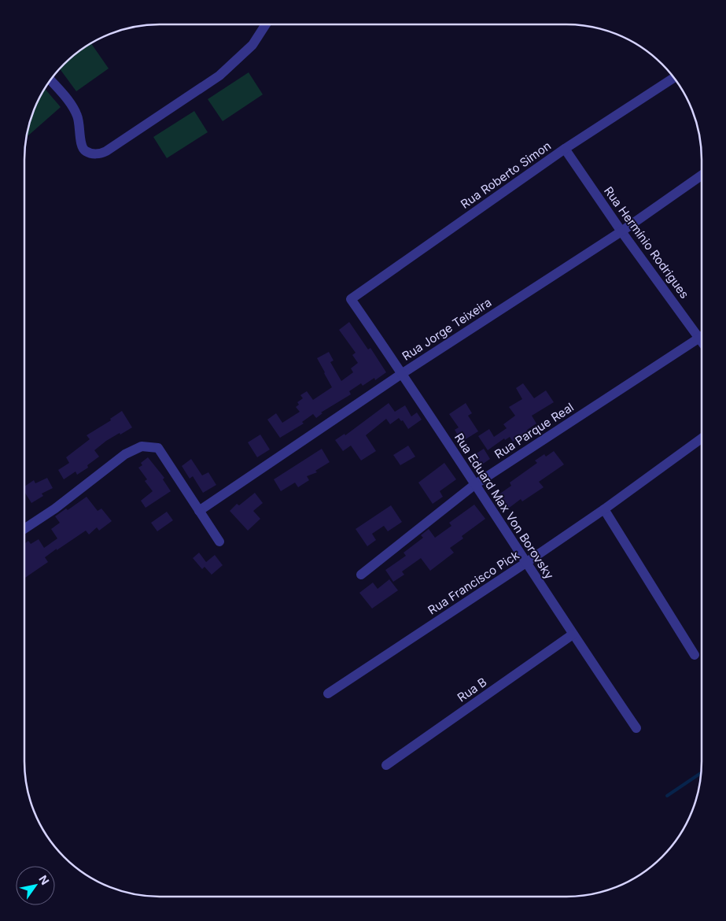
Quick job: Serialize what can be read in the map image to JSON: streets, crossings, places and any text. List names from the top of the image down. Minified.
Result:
{"streets":{"street":["Rua Roberto Simon","Rua Hermínio Rodrigues","Rua Jorge Teixeira","Rua Parque Real","Rua Eduard Max Von Borovsky","Rua Francisco Pick","Rua B"]},"crossings":[["Rua Roberto Simon","Rua Hermínio Rodrigues"],["Rua Roberto Simon","Rua Eduard Max Von Borovsky"],["Rua Hermínio Rodrigues","Rua Jorge Teixeira"],["Rua Hermínio Rodrigues","Rua Parque Real"],["Rua Jorge Teixeira","Rua Eduard Max Von Borovsky"],["Rua Parque Real","Rua Eduard Max Von Borovsky"],["Rua Eduard Max Von Borovsky","Rua Francisco Pick"],["Rua Eduard Max Von Borovsky","Rua B"]],"north":"top right"}
